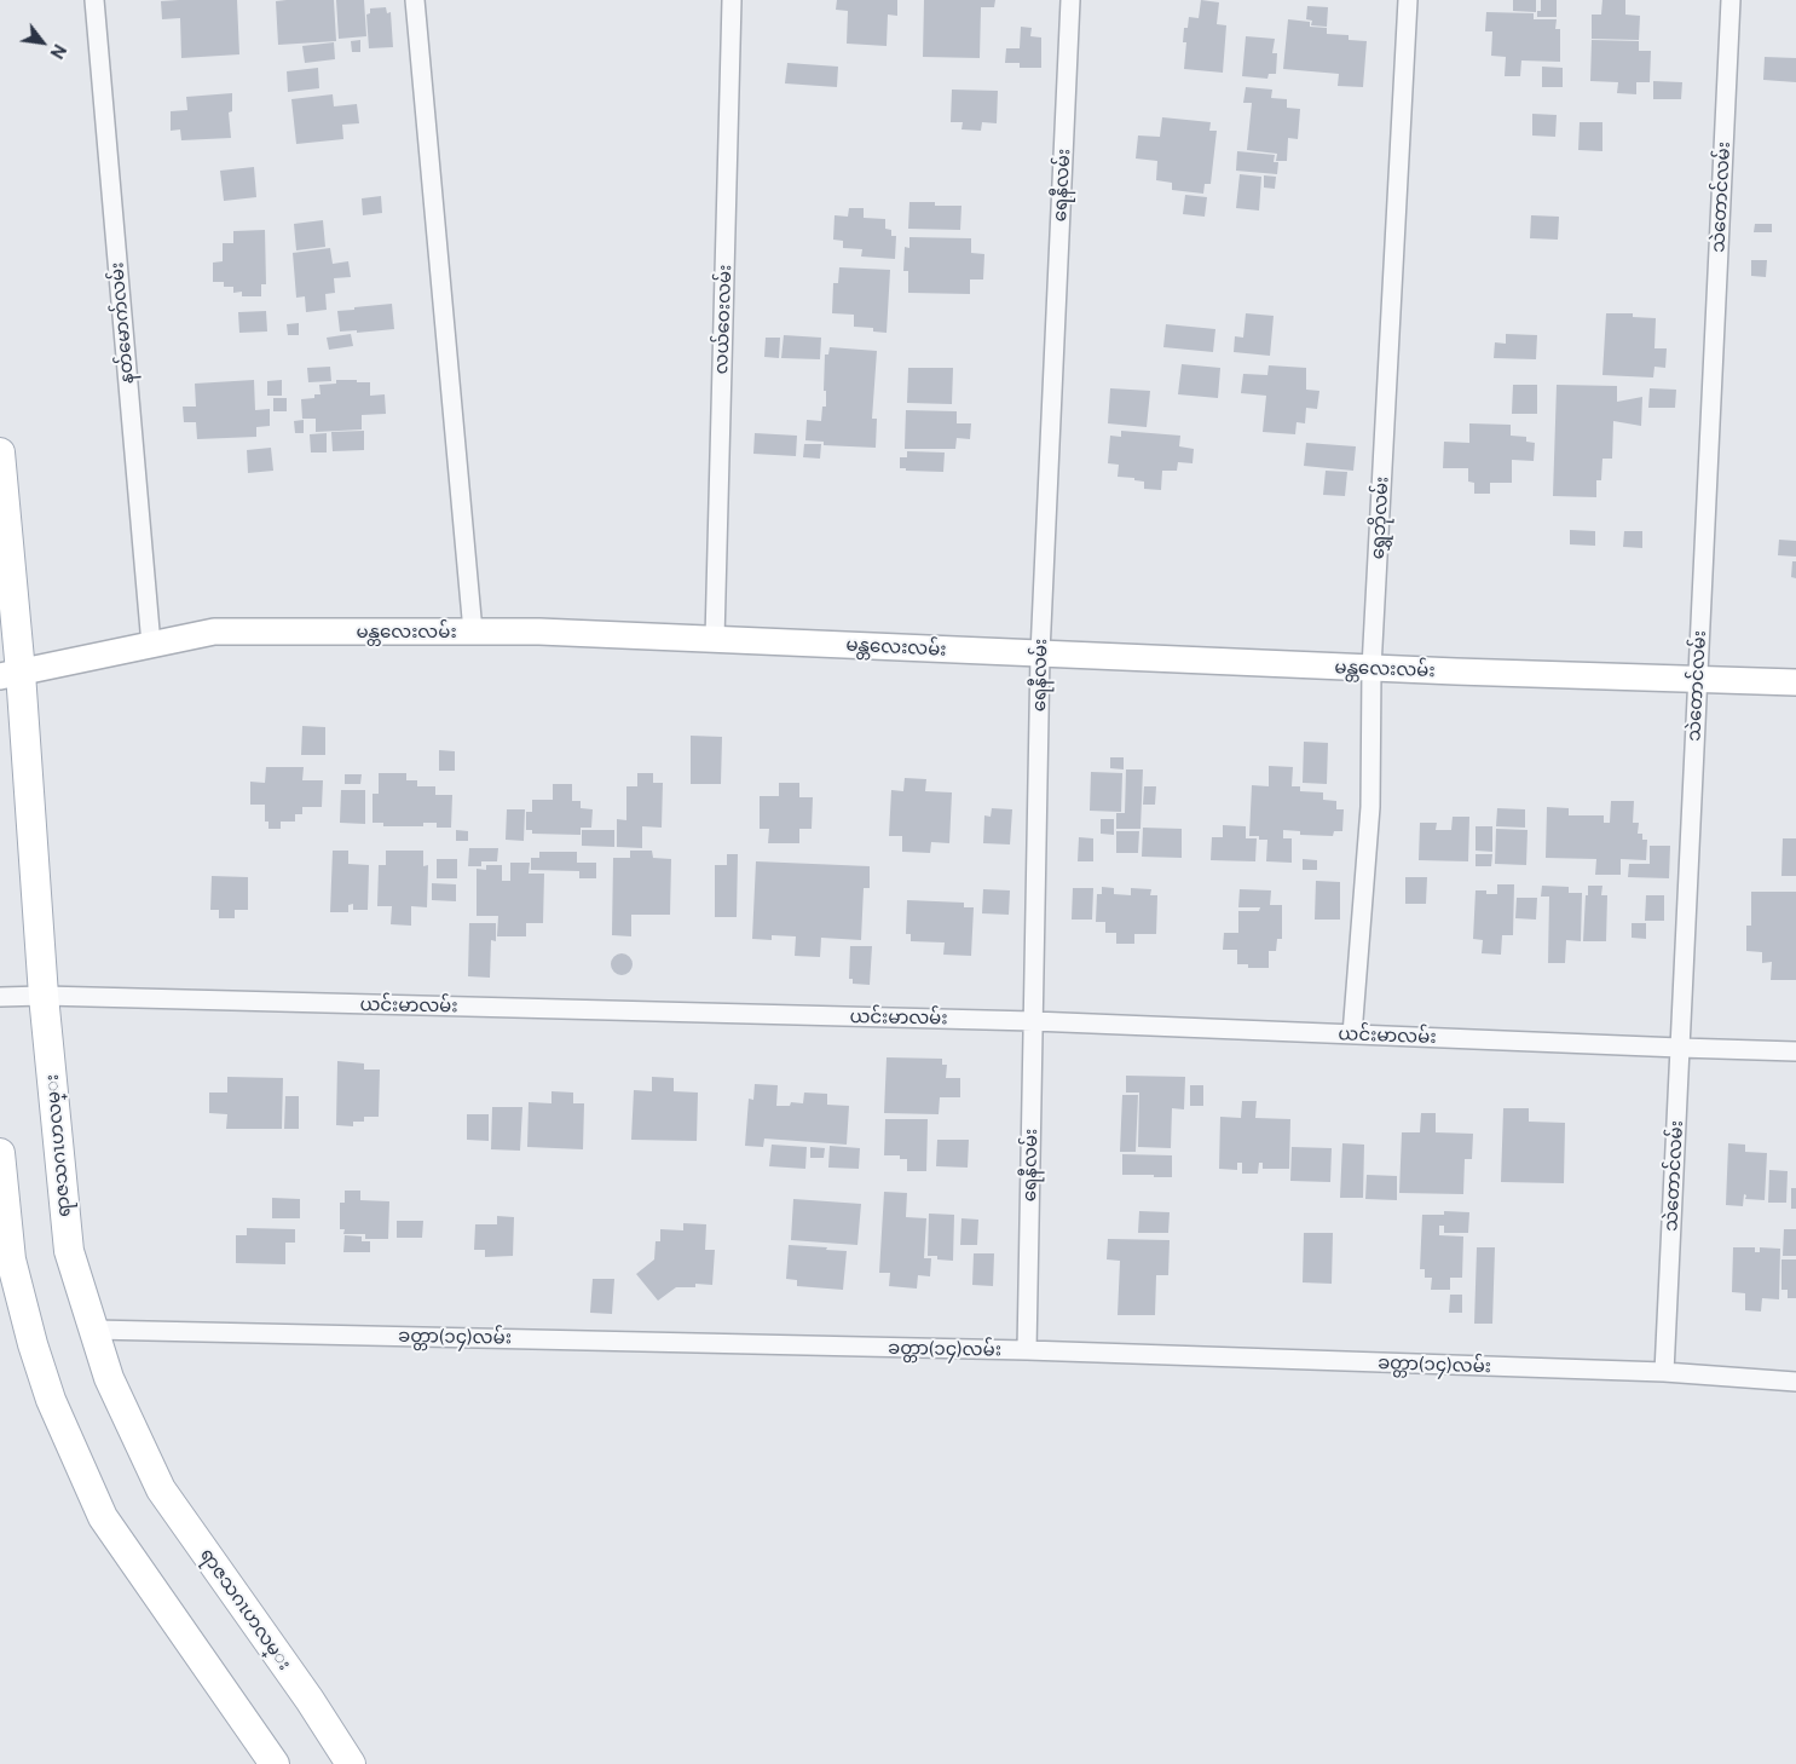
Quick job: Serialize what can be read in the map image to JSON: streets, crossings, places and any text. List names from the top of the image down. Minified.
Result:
{"streets":{"main road":["မန္တလေးလမ်း","ရာဇသဂၤဟလမ္း"],"street":["ရေနီလမ်း","သဲတောင်လမ်း","လယ်ဝေးလမ်း","နတ်မောက်လမ်း","ရွှေဘိုလမ်း","ယင်းမာလမ်း","ခတ္တာ(၁၄)လမ်း"]},"crossings":[["ရေနီလမ်း","မန္တလေးလမ်း"],["ရေနီလမ်း","ယင်းမာလမ်း"],["ရေနီလမ်း","ခတ္တာ(၁၄)လမ်း"],["သဲတောင်လမ်း","မန္တလေးလမ်း"],["သဲတောင်လမ်း","ယင်းမာလမ်း"],["သဲတောင်လမ်း","ခတ္တာ(၁၄)လမ်း"],["လယ်ဝေးလမ်း","မန္တလေးလမ်း"],["နတ်မောက်လမ်း","မန္တလေးလမ်း"],["ရွှေဘိုလမ်း","မန္တလေးလမ်း"],["ရွှေဘိုလမ်း","ယင်းမာလမ်း"],["မန္တလေးလမ်း","ရာဇသဂၤဟလမ္း"],["ယင်းမာလမ်း","ရာဇသဂၤဟလမ္း"],["ရာဇသဂၤဟလမ္း","ခတ္တာ(၁၄)လမ်း"]],"north":"bottom right"}
